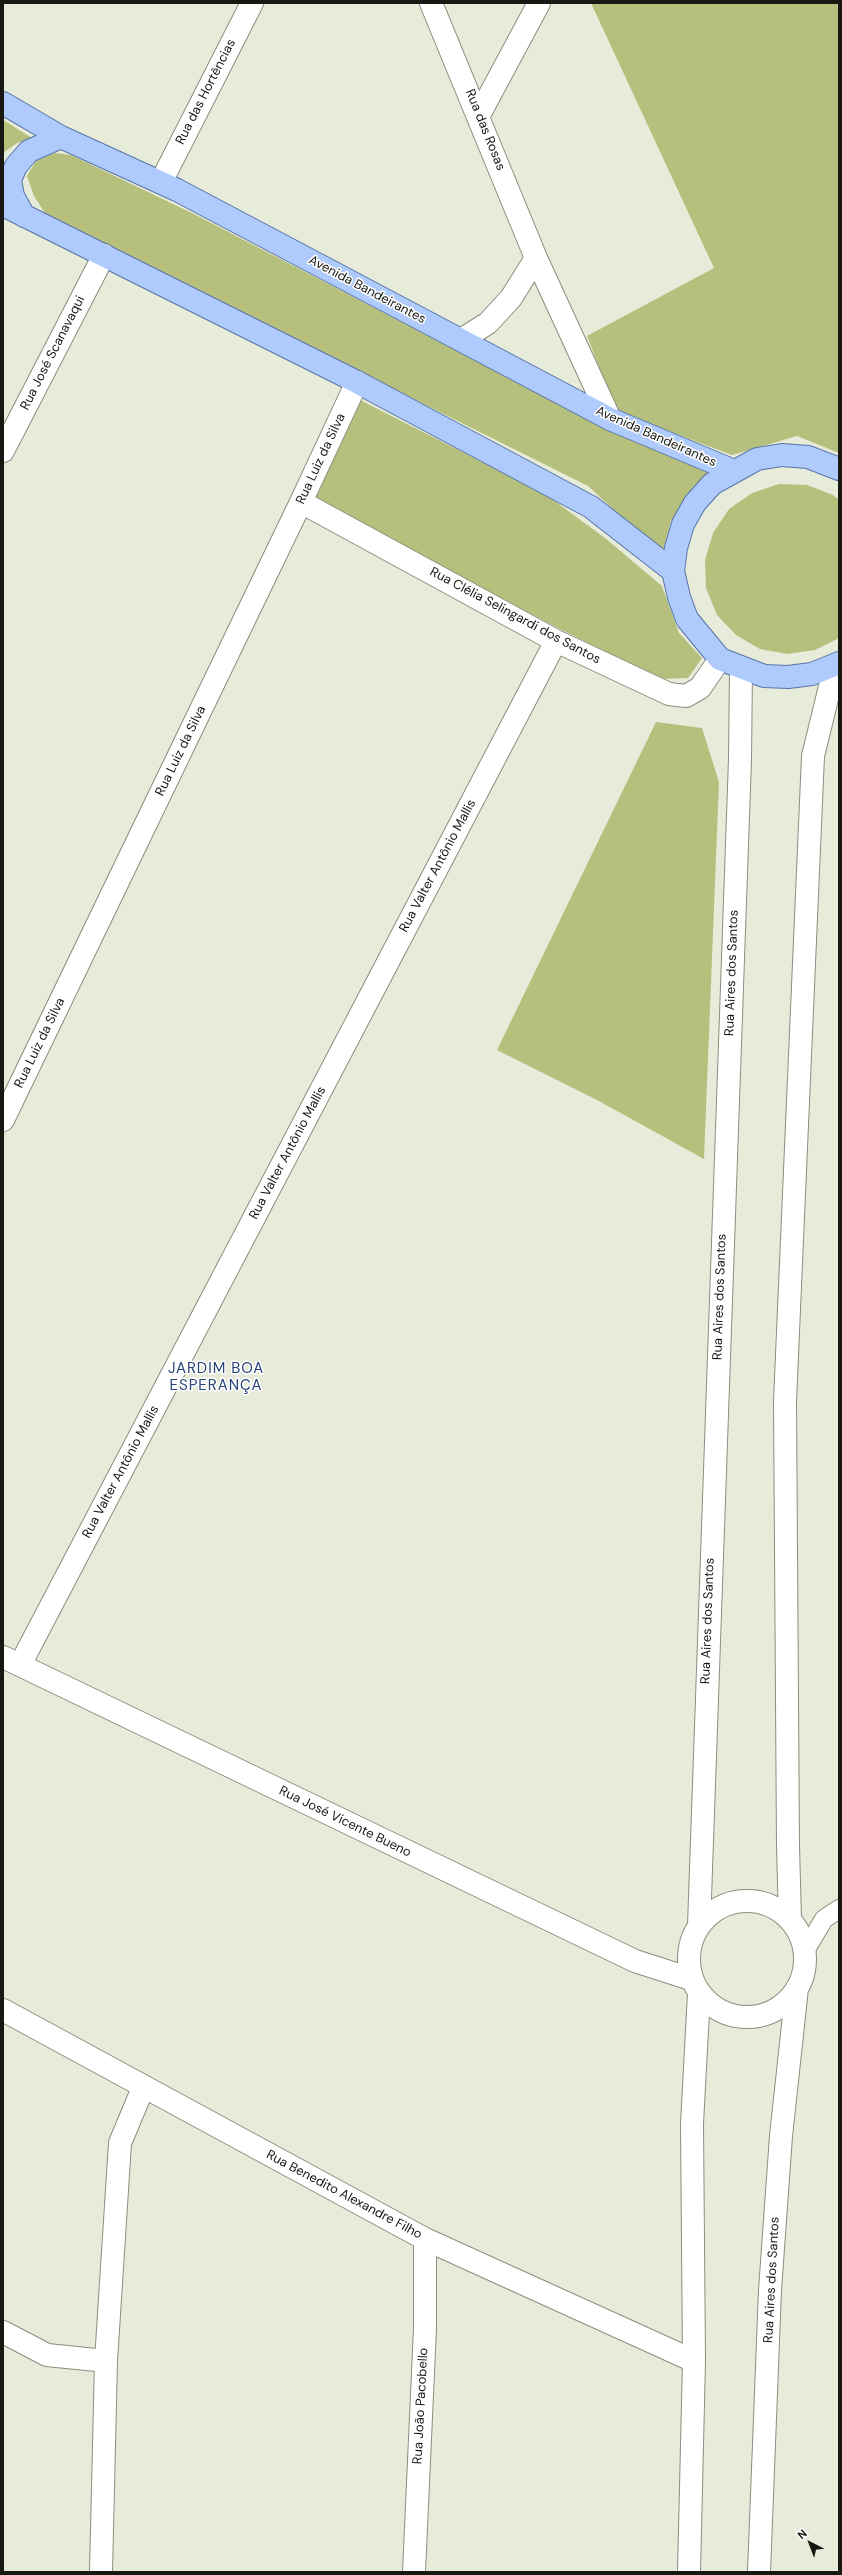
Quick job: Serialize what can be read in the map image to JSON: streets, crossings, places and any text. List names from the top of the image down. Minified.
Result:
{"streets":{"main road":["Avenida Bandeirantes"],"street":["Rua das Hortências","Rua das Rosas","Rua José Scanavaqui","Rua Luiz da Silva","Rua Clélia Selingardi dos Santos","Rua Valter Antônio Mallis","Rua Aires dos Santos","Rua José Vicente Bueno","Rua Benedito Alexandre Filho","Rua João Pacobello"]},"crossings":[["Rua das Hortências","Avenida Bandeirantes"],["Rua das Rosas","Avenida Bandeirantes"],["Avenida Bandeirantes","Rua Clélia Selingardi dos Santos"],["Avenida Bandeirantes","Rua Aires dos Santos"],["Rua Luiz da Silva","Rua Clélia Selingardi dos Santos"],["Rua Clélia Selingardi dos Santos","Rua Valter Antônio Mallis"],["Rua Valter Antônio Mallis","Rua José Vicente Bueno"],["Rua Aires dos Santos","Rua José Vicente Bueno"],["Rua Aires dos Santos","Rua Benedito Alexandre Filho"],["Rua Benedito Alexandre Filho","Rua João Pacobello"]],"districts":["JARDIM BOA ESPERANÇA"],"north":"top left"}
